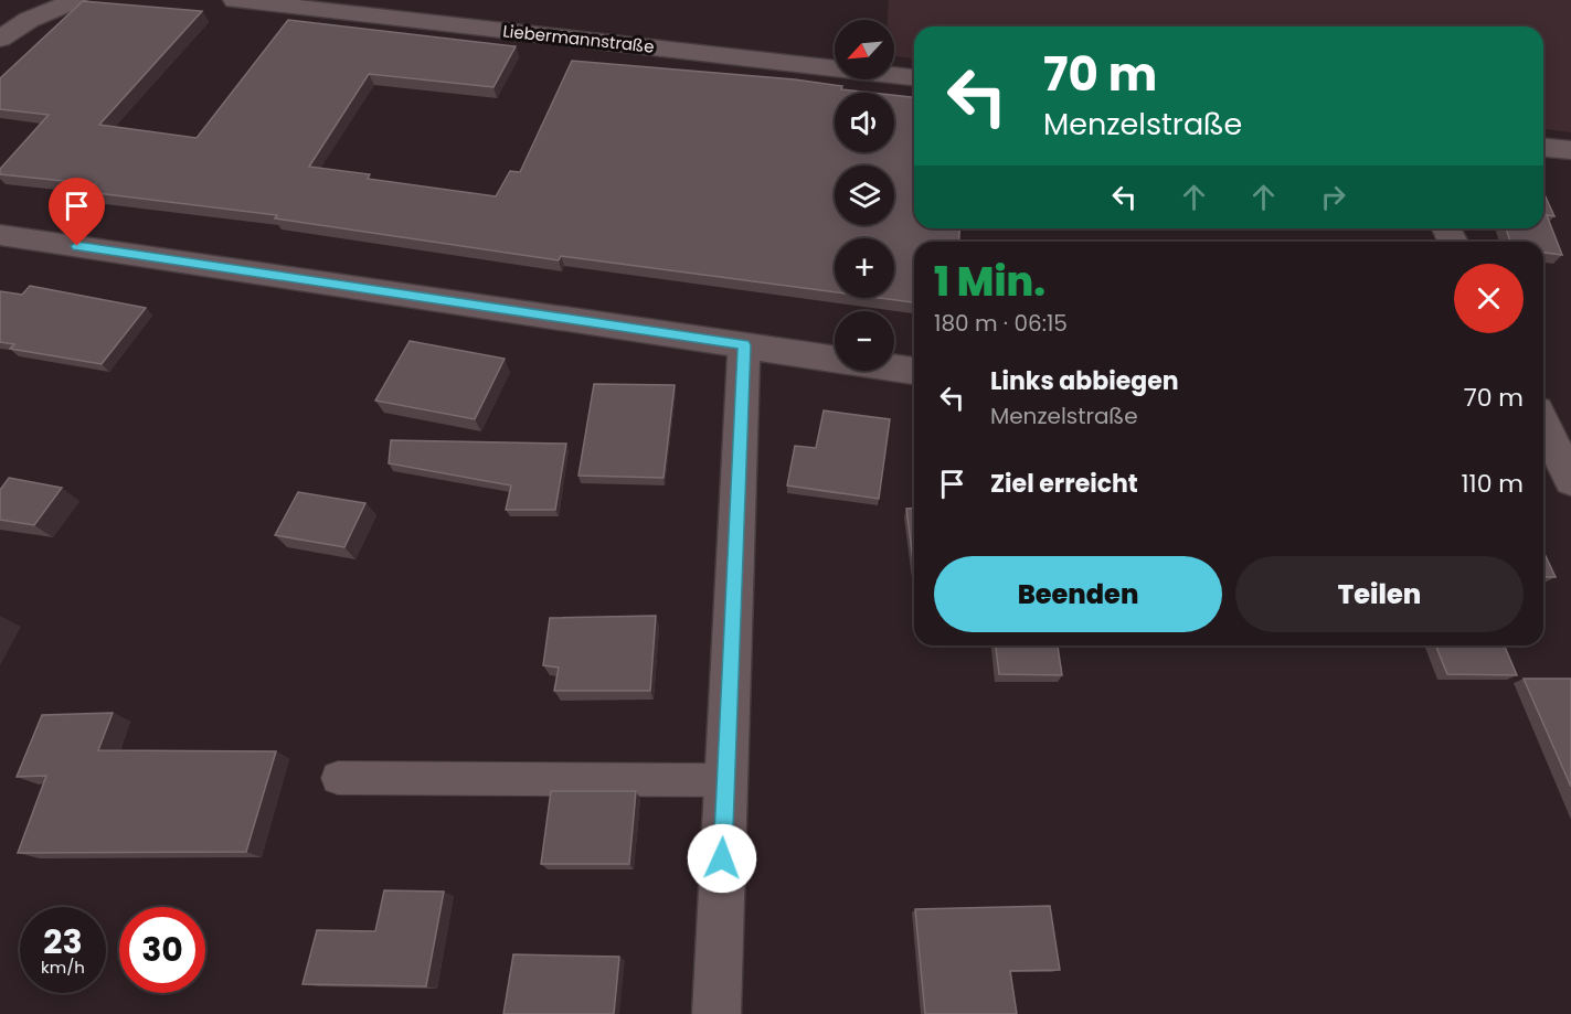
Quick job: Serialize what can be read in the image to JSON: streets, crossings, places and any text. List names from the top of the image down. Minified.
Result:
{"streets":{"street":["Liebermannstraße"]},"north":"bottom left","page":{"map_buttons":["+","−"],"turn":["70 m","Menzelstraße"],"heading":["1 Min.","180 m · 06:15"],"list":[{"name":"Links abbiegen","note":"Menzelstraße","value":"70 m"},{"name":"Ziel erreicht","value":"110 m"}],"buttons":["Beenden","Teilen"],"speed":"23 km/h","limit":"30"}}
